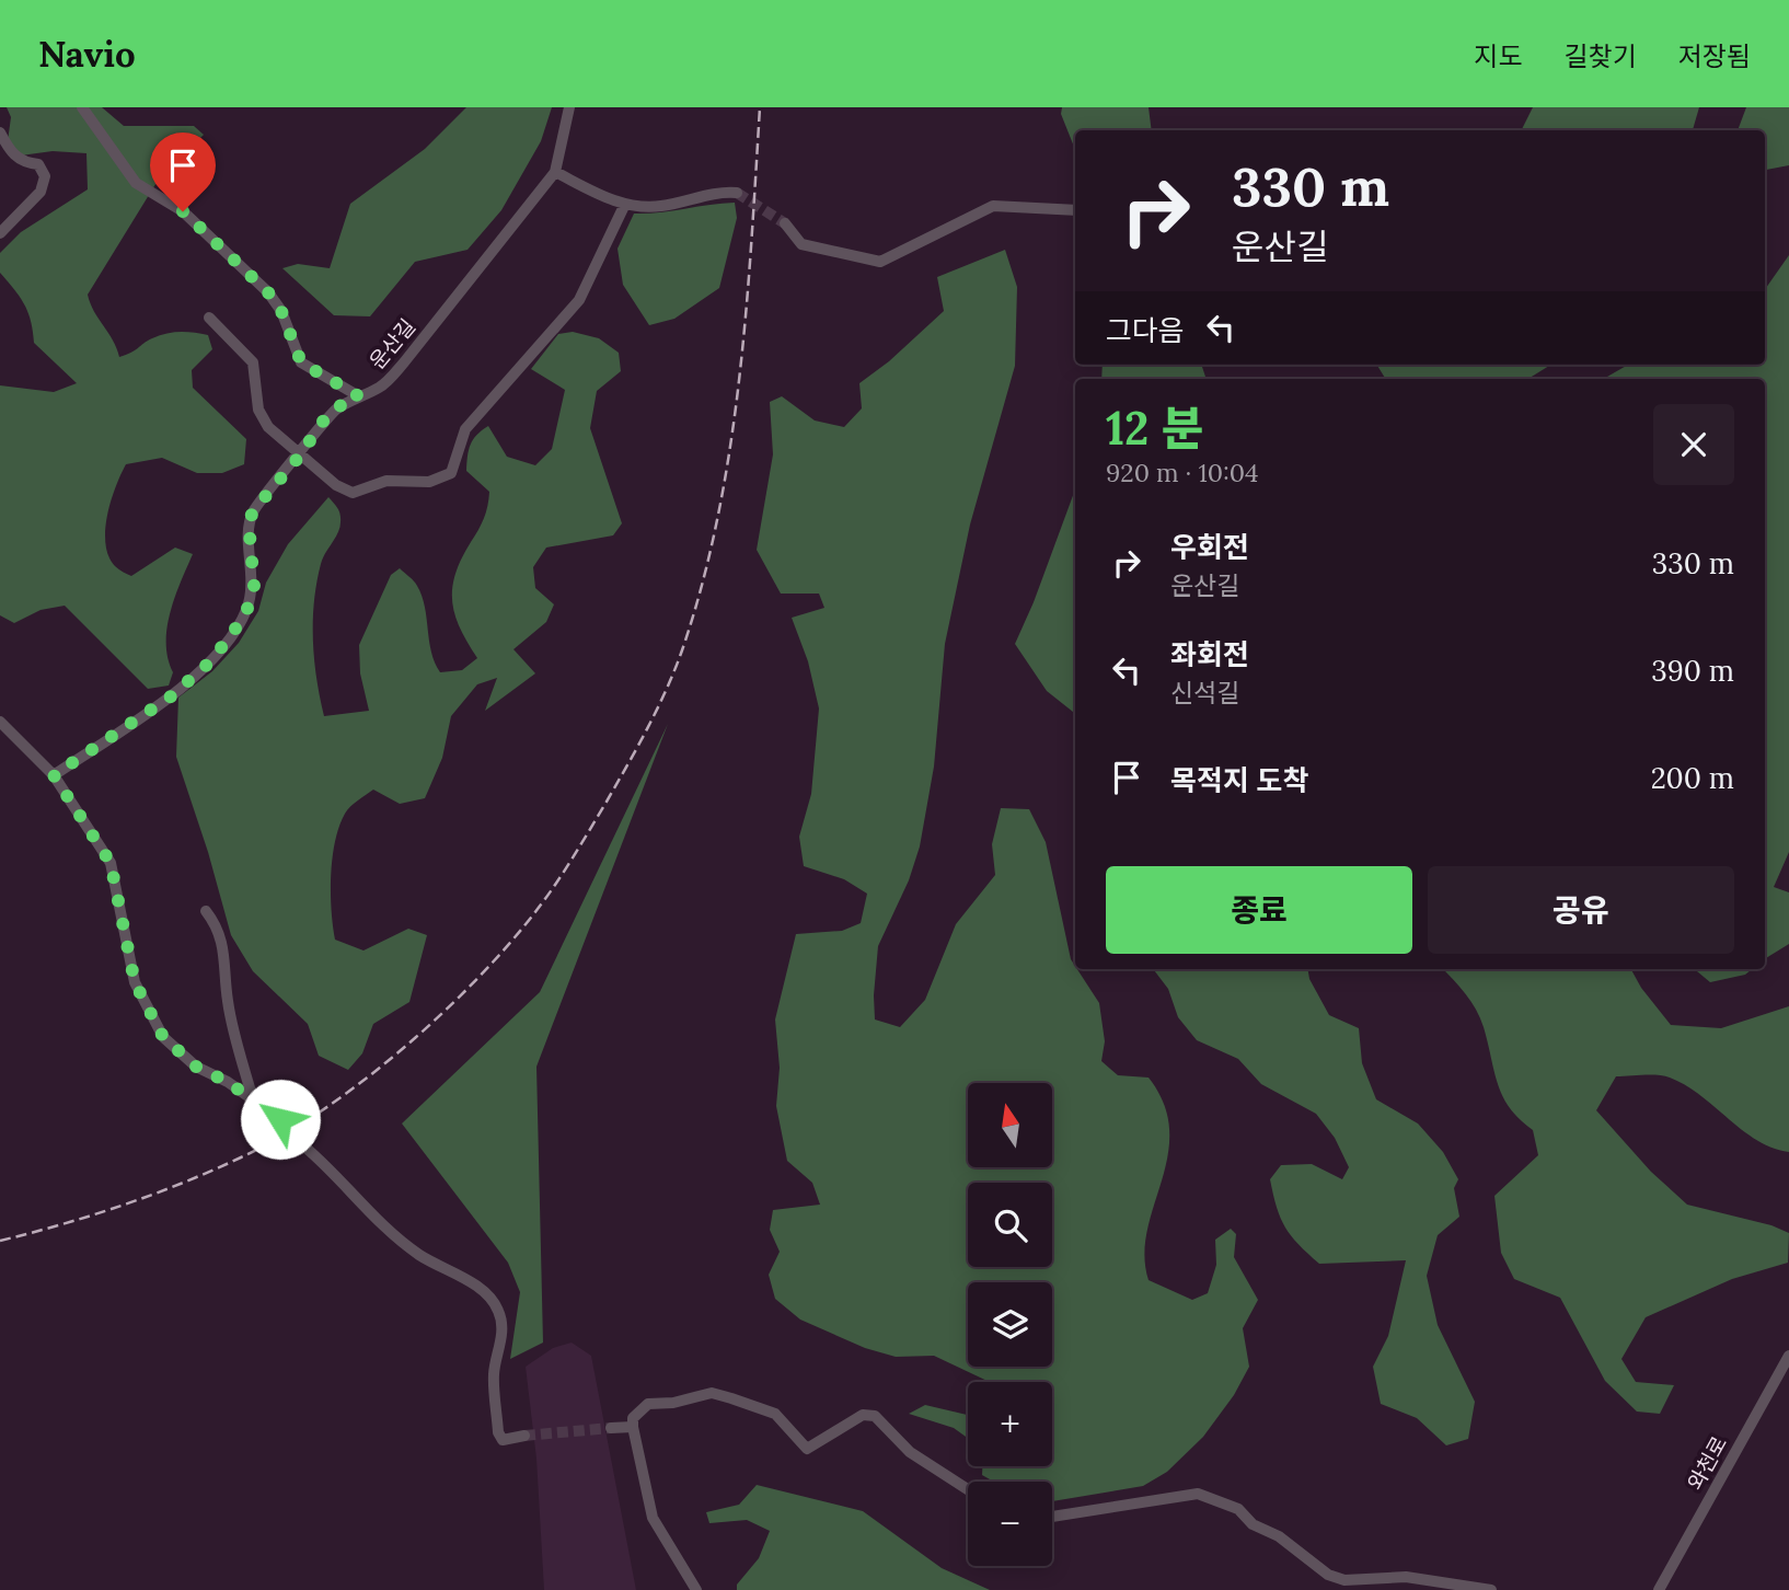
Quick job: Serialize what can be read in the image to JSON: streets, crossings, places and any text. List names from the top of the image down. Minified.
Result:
{"streets":{"street":["운산길","와천로"]},"north":"top","page":{"header":"Navio","nav":["지도","길찾기","저장됨"],"turn":["330 m","운산길"],"then":"그다음","heading":["12 분","920 m · 10:04"],"list":[{"name":"우회전","note":"운산길","value":"330 m"},{"name":"좌회전","note":"신석길","value":"390 m"},{"name":"목적지 도착","value":"200 m"}],"buttons":["종료","공유"],"map_buttons":["+","−"]}}
